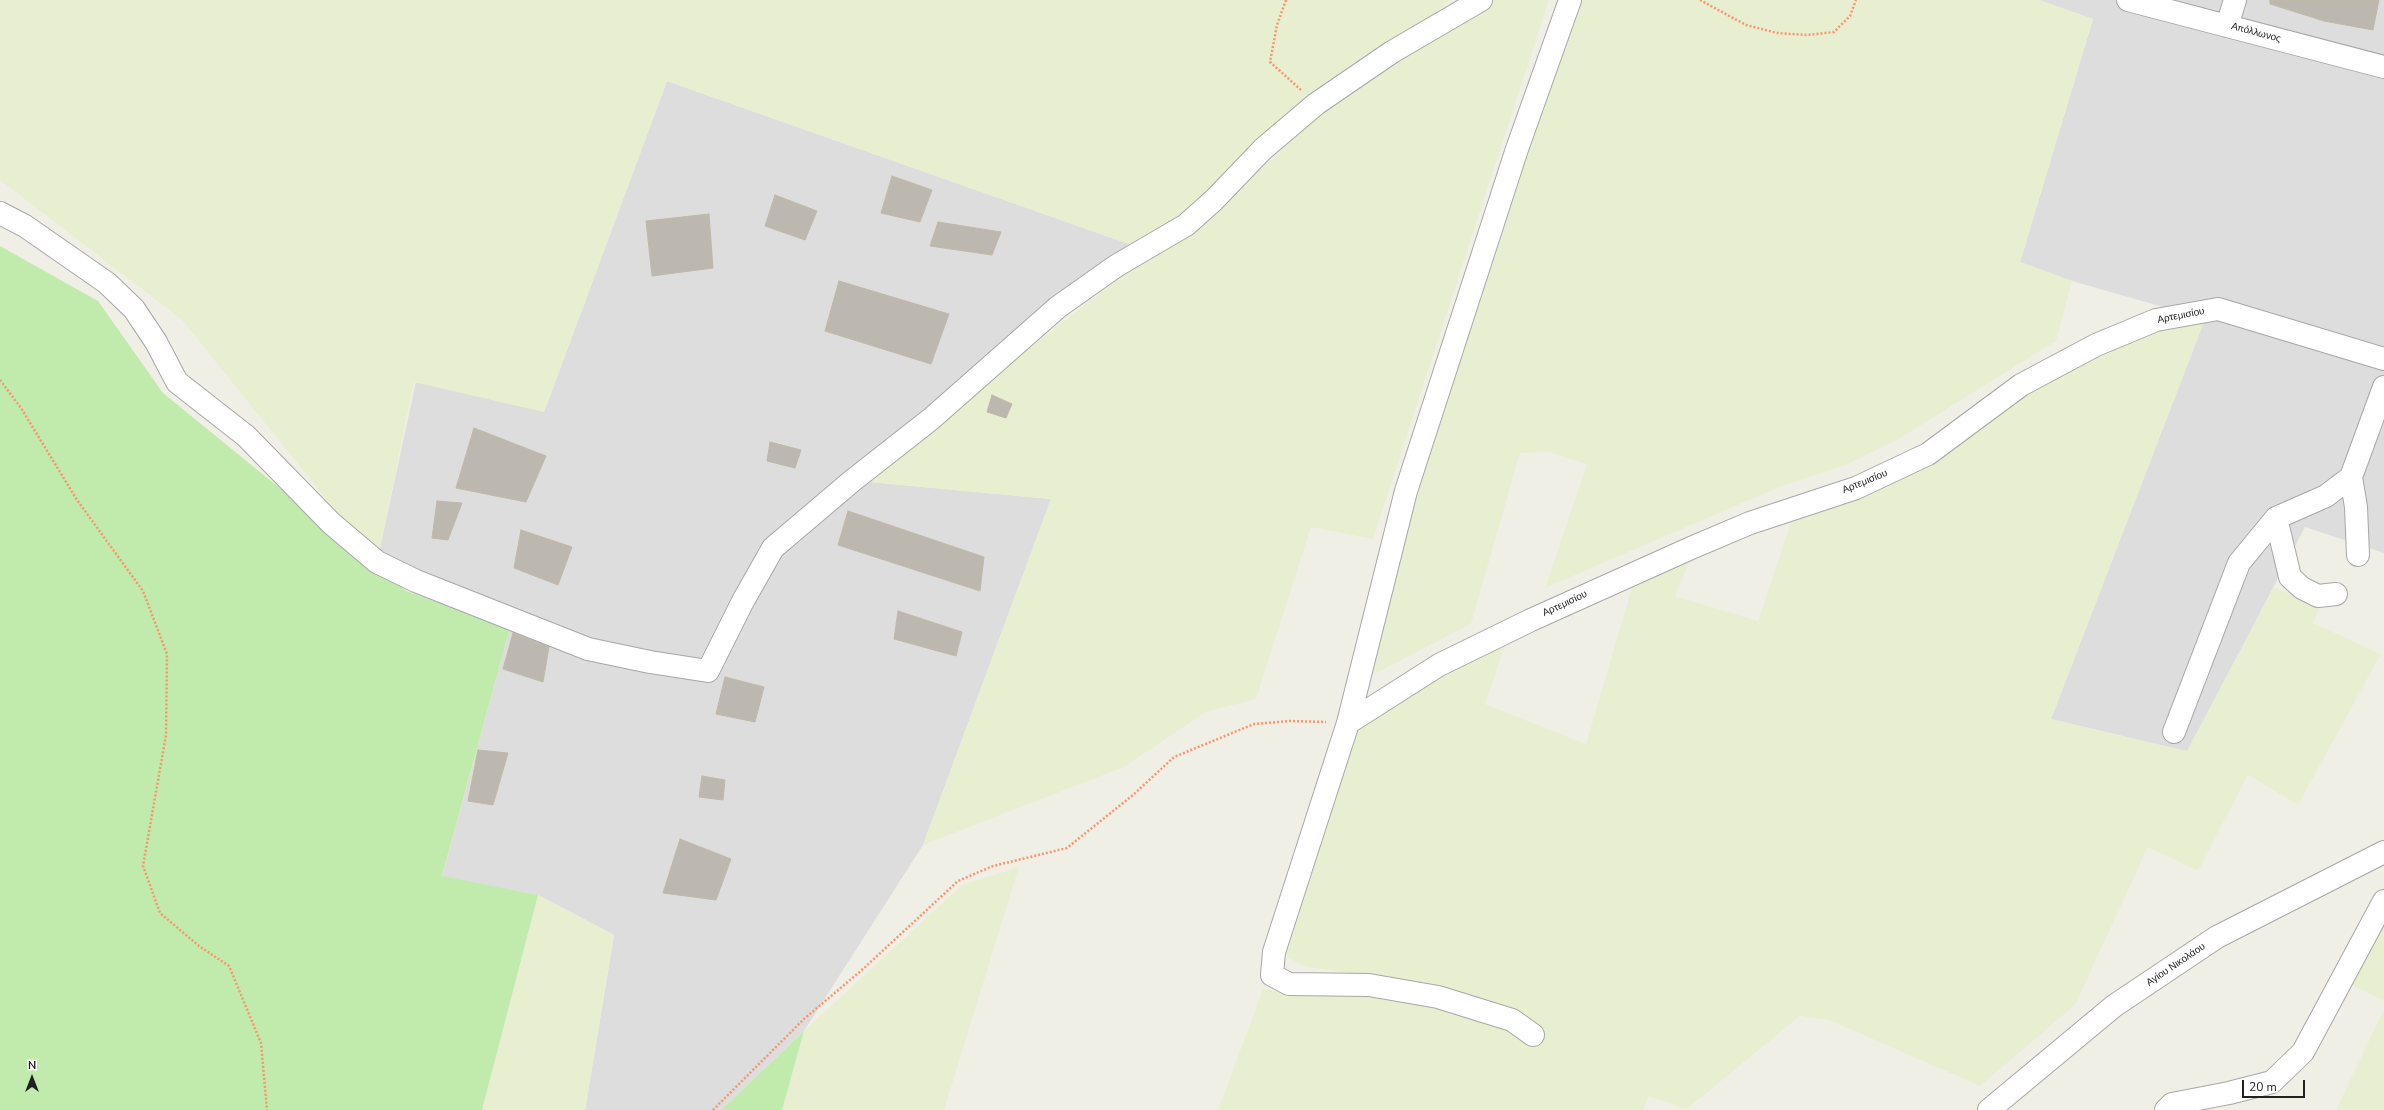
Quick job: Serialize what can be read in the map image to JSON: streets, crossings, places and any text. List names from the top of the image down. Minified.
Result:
{"streets":{"street":["Απόλλωνος","Αρτεμισίου","Αγίου Νικολάου"]},"scale_bar":"20 m","north":"top"}
